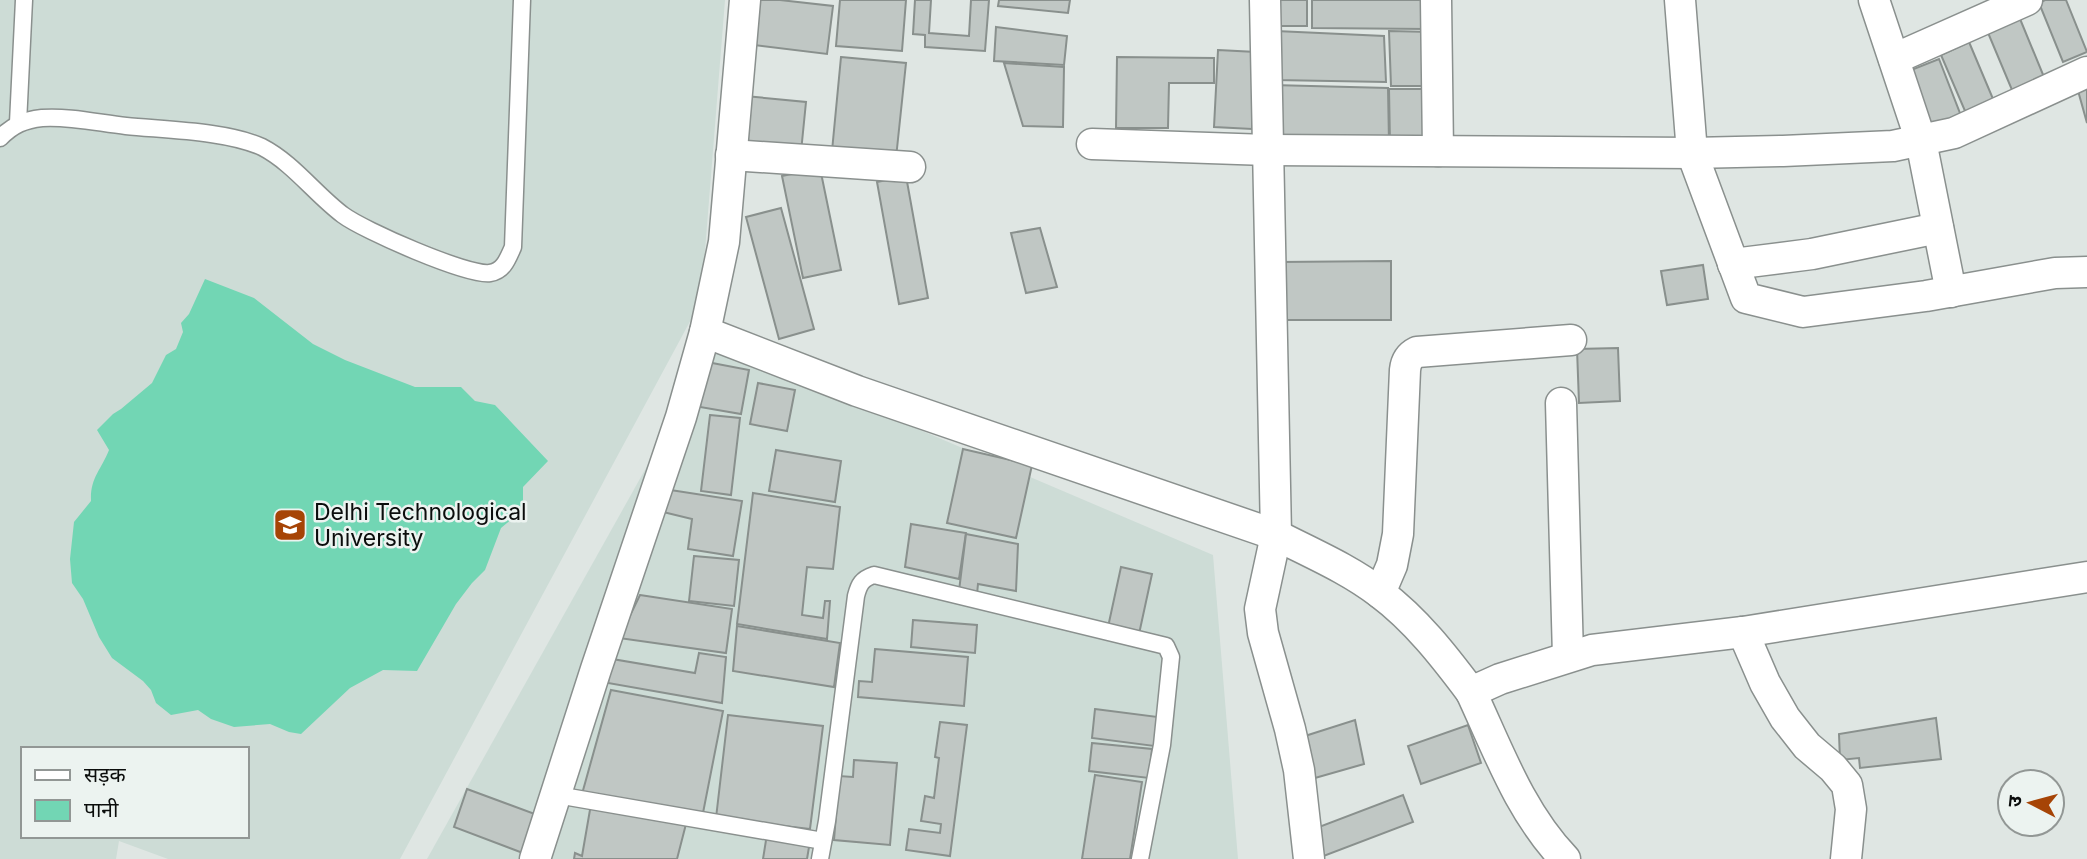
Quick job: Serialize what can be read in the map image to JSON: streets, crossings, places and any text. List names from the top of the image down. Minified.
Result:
{"places":{"school or university":["Delhi Technological University"]},"legend":["सड़क","पानी"],"north":"left"}
